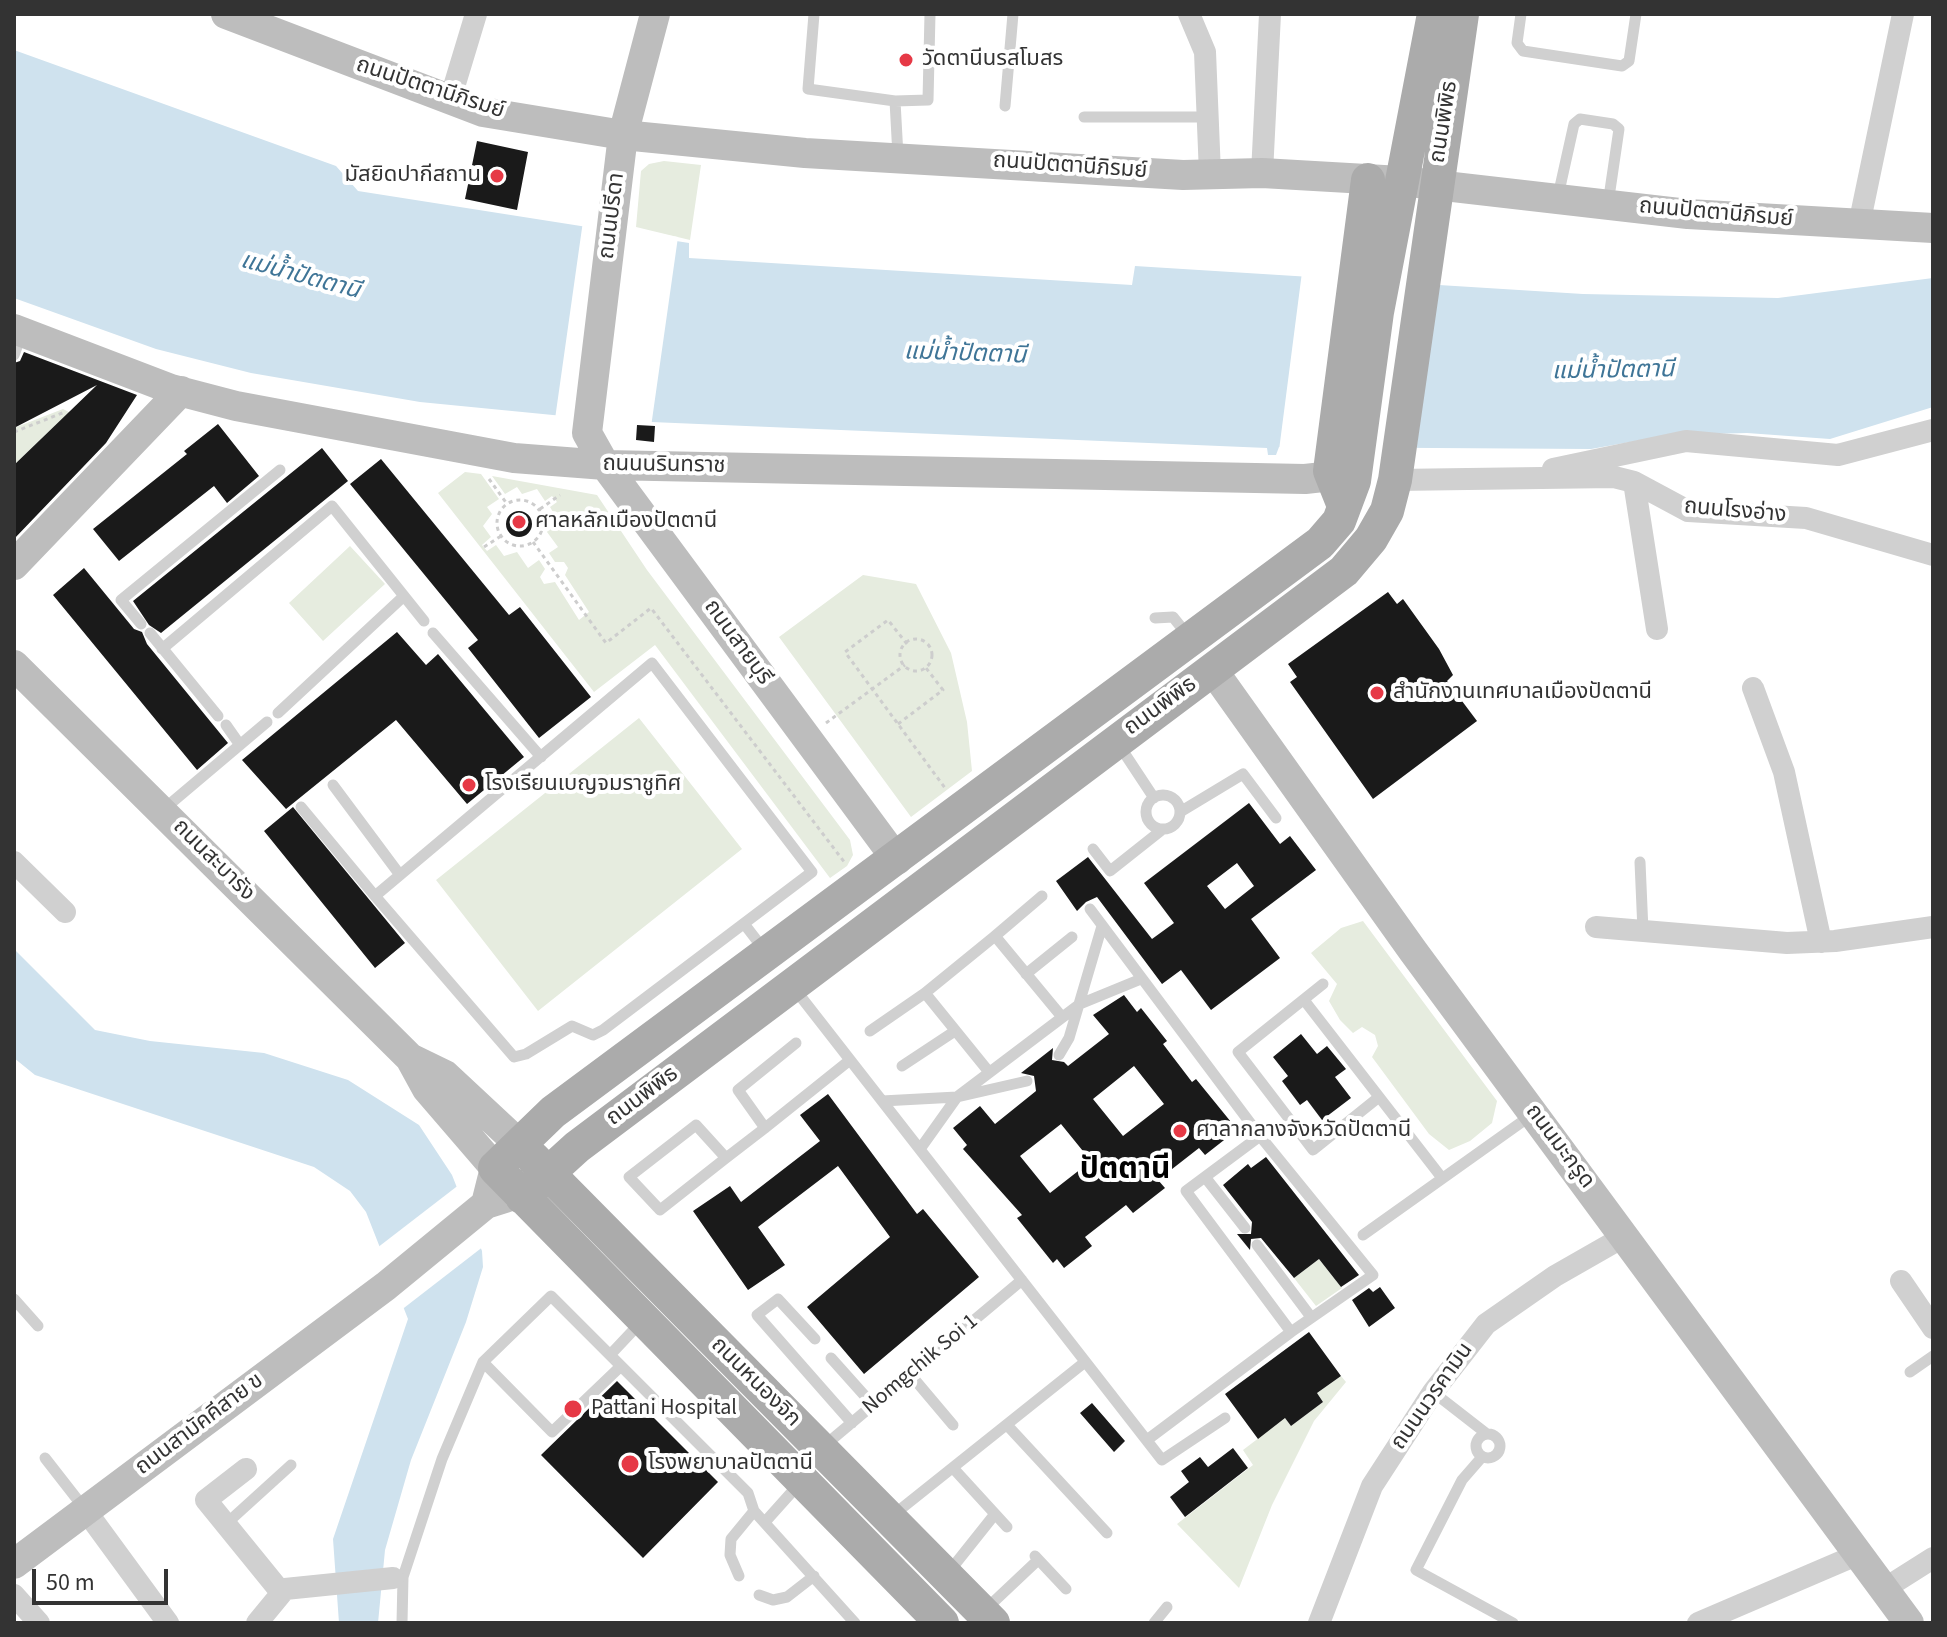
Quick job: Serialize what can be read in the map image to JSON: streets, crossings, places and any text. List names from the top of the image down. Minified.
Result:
{"streets":{"main road":["ถนนพิพิธ","ถนนหนองจิก"],"street":["ถนนปัตตานีภิรมย์","ถนนปรีดา","ถนนนรินทราช","ถนนโรงอ่าง","ถนนสายบุรี","ถนนสะบารัง","ถนนมะกรูด","ถนนนวรคามิน","ถนนสามัคคีสาย ข"],"lane":["Nomgchik Soi 1"]},"crossings":[["ถนนปัตตานีภิรมย์","ถนนพิพิธ"],["ถนนปัตตานีภิรมย์","ถนนปรีดา"],["ถนนพิพิธ","ถนนนรินทราช"],["ถนนพิพิธ","ถนนโรงอ่าง"],["ถนนพิพิธ","ถนนสายบุรี"],["ถนนพิพิธ","ถนนมะกรูด"],["ถนนพิพิธ","ถนนหนองจิก"],["ถนนปรีดา","ถนนสายบุรี"],["ถนนนรินทราช","ถนนสายบุรี"],["ถนนมะกรูด","ถนนนวรคามิน"],["Nomgchik Soi 1","ถนนหนองจิก"]],"districts":["ปัตตานี"],"water":["แม่น้ำปัตตานี"],"places":["วัดตานีนรสโมสร","มัสยิดปากีสถาน","ศาลหลักเมืองปัตตานี","สำนักงานเทศบาลเมืองปัตตานี","โรงเรียนเบญจมราชูทิศ","ศาลากลางจังหวัดปัตตานี","Pattani Hospital","โรงพยาบาลปัตตานี"],"scale_bar":"50 m"}
